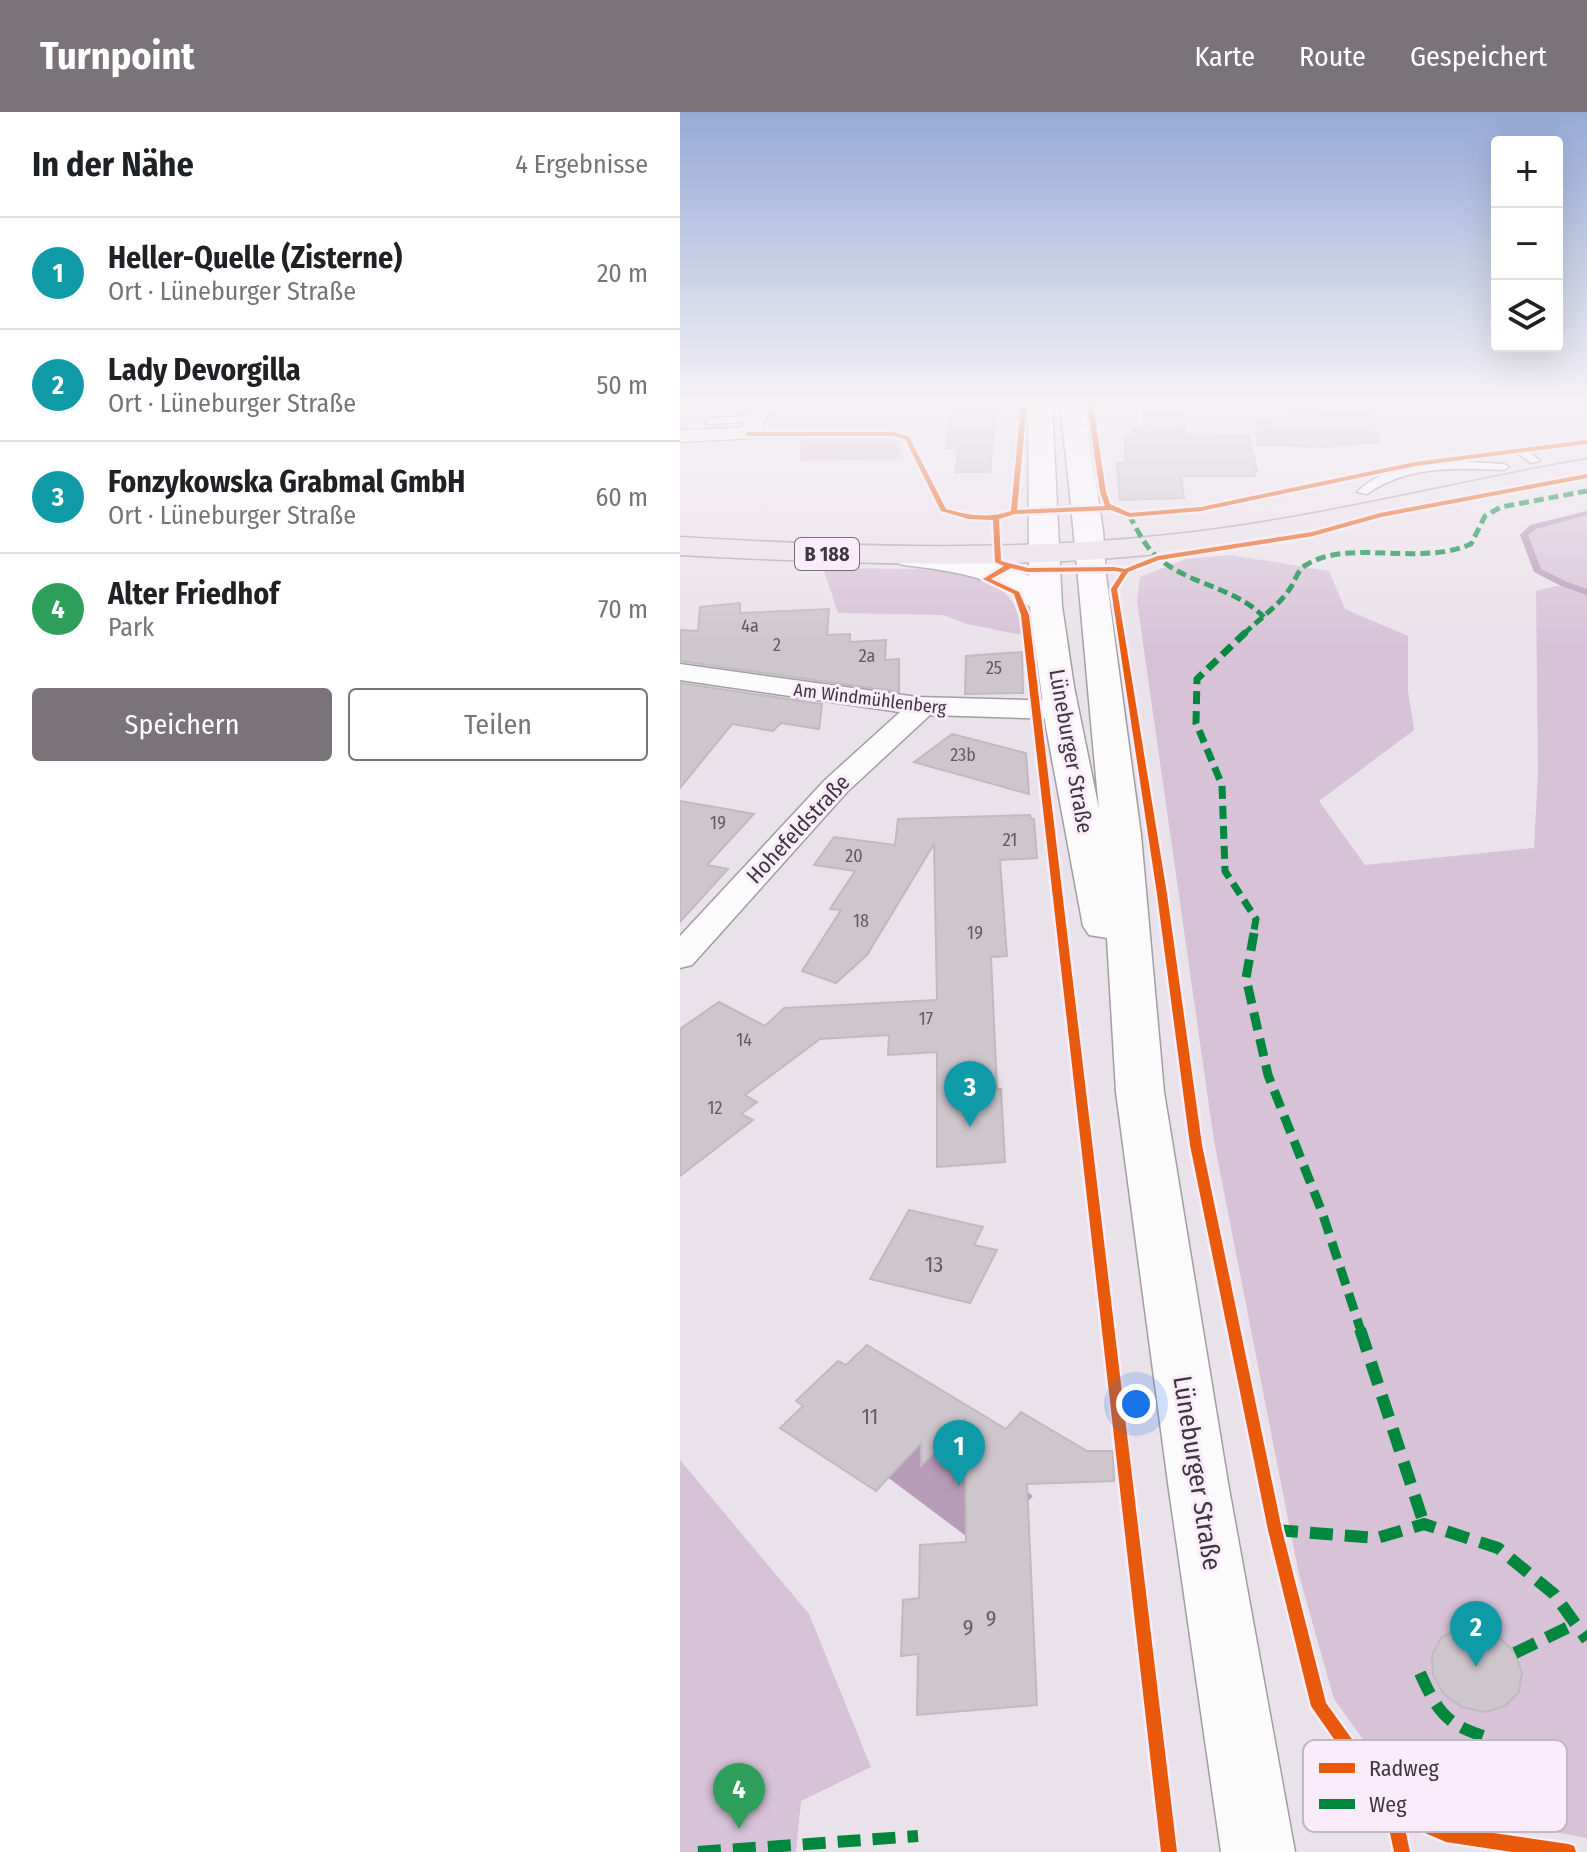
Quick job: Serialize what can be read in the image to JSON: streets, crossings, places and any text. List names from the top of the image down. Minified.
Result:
{"streets":{"main road":["B 188"],"street":["Am Windmühlenberg","Lüneburger Straße","Hohefeldstraße"]},"crossings":[["B 188","Lüneburger Straße"],["Am Windmühlenberg","Lüneburger Straße"],["Am Windmühlenberg","Hohefeldstraße"]],"house_numbers":["4a","2","2a","25","23b","19","21","20","18","19","17","14","12","13","11","9","9"],"legend":["Radweg","Weg"],"page":{"header":"Turnpoint","nav":["Karte","Route","Gespeichert"],"heading":["In der Nähe","4 Ergebnisse"],"map_buttons":["+","−"],"list":[{"mark":"1","name":"Heller-Quelle (Zisterne)","note":"Ort · Lüneburger Straße","value":"20 m"},{"mark":"2","name":"Lady Devorgilla","note":"Ort · Lüneburger Straße","value":"50 m"},{"mark":"3","name":"Fonzykowska Grabmal GmbH","note":"Ort · Lüneburger Straße","value":"60 m"},{"mark":"4","name":"Alter Friedhof","note":"Park","value":"70 m"}],"buttons":["Speichern","Teilen"],"pins":["3","1","2","4"]}}
